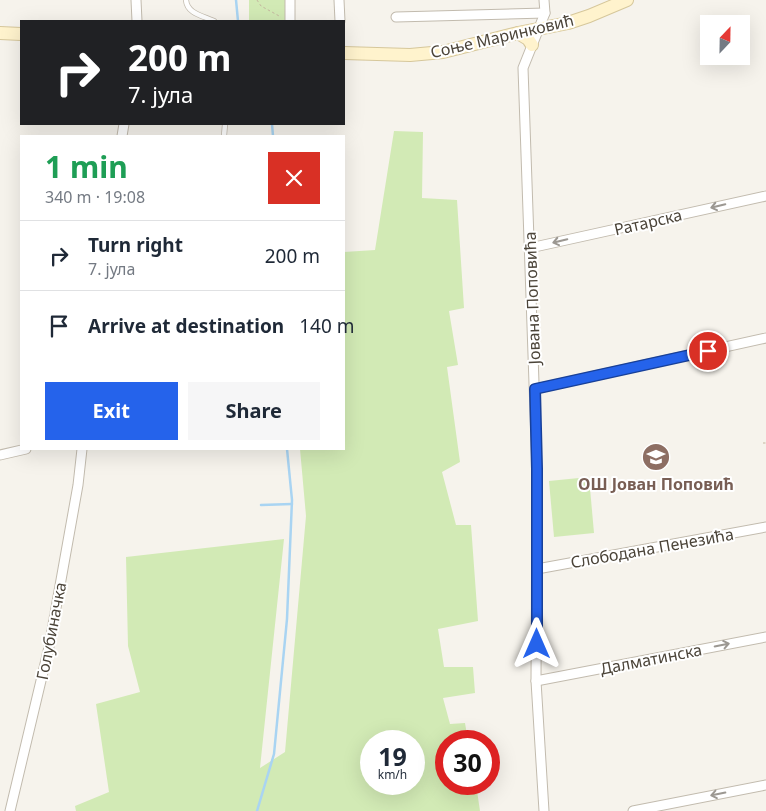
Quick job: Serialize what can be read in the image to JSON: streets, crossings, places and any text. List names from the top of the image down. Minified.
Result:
{"streets":{"street":["Соње Маринковић","Ратарска","Јована Поповића","Слободана Пенезића","Голубиначка","Далматинска"]},"crossings":[["Соње Маринковић","Јована Поповића"],["Ратарска","Јована Поповића"],["Јована Поповића","Слободана Пенезића"],["Јована Поповића","Далматинска"]],"one_way":["Ратарска","Далматинска"],"places":{"school or university":["ОШ Јован Поповић"]},"north":"top","page":{"turn":["200 m","7. јула"],"heading":["1 min","340 m · 19:08"],"list":[{"name":"Turn right","note":"7. јула","value":"200 m"},{"name":"Arrive at destination","value":"140 m"}],"buttons":["Exit","Share"],"speed":"19 km/h","limit":"30"}}
